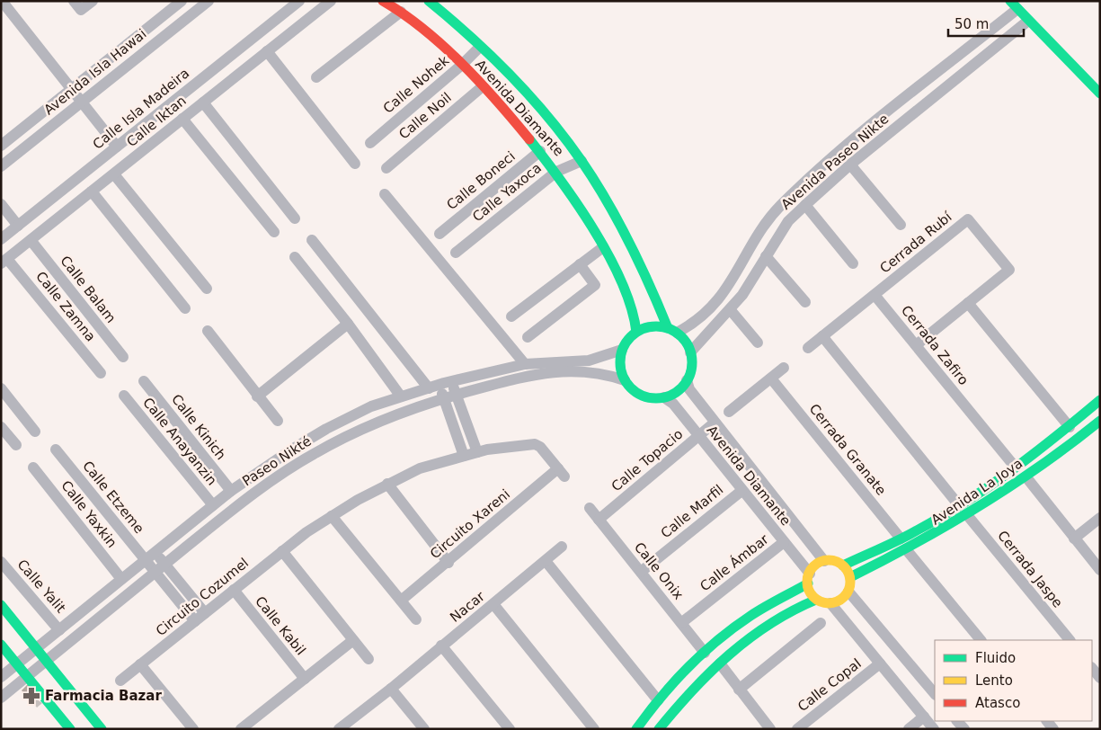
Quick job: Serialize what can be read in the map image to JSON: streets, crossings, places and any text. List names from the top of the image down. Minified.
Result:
{"streets":{"street":["Avenida Isla Hawai","Calle Nohek","Avenida Diamante","Calle Isla Madeira","Calle Noil","Calle Iktan","Avenida Paseo Nikte","Calle Boneci","Calle Yaxoca","Cerrada Rubí","Calle Balam","Calle Zamna","Cerrada Zafiro","Calle Kinich","Calle Anayanzin","Cerrada Granate","Calle Topacio","Paseo Nikté","Avenida La Joya","Calle Etzeme","Calle Marfil","Calle Yaxkin","Circuito Xareni","Calle Ámbar","Cerrada Jaspe","Calle Onix","Calle Yalit","Circuito Cozumel","Nacar","Calle Kabil","Calle Copal"]},"crossings":[["Calle Nohek","Avenida Diamante"],["Avenida Diamante","Calle Noil"],["Avenida Diamante","Avenida Paseo Nikte"],["Avenida Diamante","Calle Boneci"],["Avenida Diamante","Calle Yaxoca"],["Avenida Diamante","Calle Topacio"],["Avenida Diamante","Paseo Nikté"],["Avenida Diamante","Avenida La Joya"],["Avenida Diamante","Calle Marfil"],["Avenida Diamante","Calle Ámbar"],["Calle Iktan","Calle Balam"],["Calle Iktan","Calle Zamna"],["Avenida Paseo Nikte","Paseo Nikté"],["Cerrada Rubí","Cerrada Zafiro"],["Cerrada Zafiro","Avenida La Joya"],["Calle Kinich","Paseo Nikté"],["Calle Anayanzin","Paseo Nikté"],["Cerrada Granate","Avenida La Joya"],["Calle Topacio","Calle Onix"],["Paseo Nikté","Calle Etzeme"],["Paseo Nikté","Calle Yaxkin"],["Paseo Nikté","Calle Yalit"],["Avenida La Joya","Cerrada Jaspe"],["Calle Marfil","Calle Onix"],["Circuito Xareni","Circuito Cozumel"],["Calle Ámbar","Calle Onix"],["Circuito Cozumel","Calle Kabil"]],"places":{"pharmacy":["Farmacia Bazar"]},"legend":["Fluido","Lento","Atasco"],"scale_bar":"50 m"}
